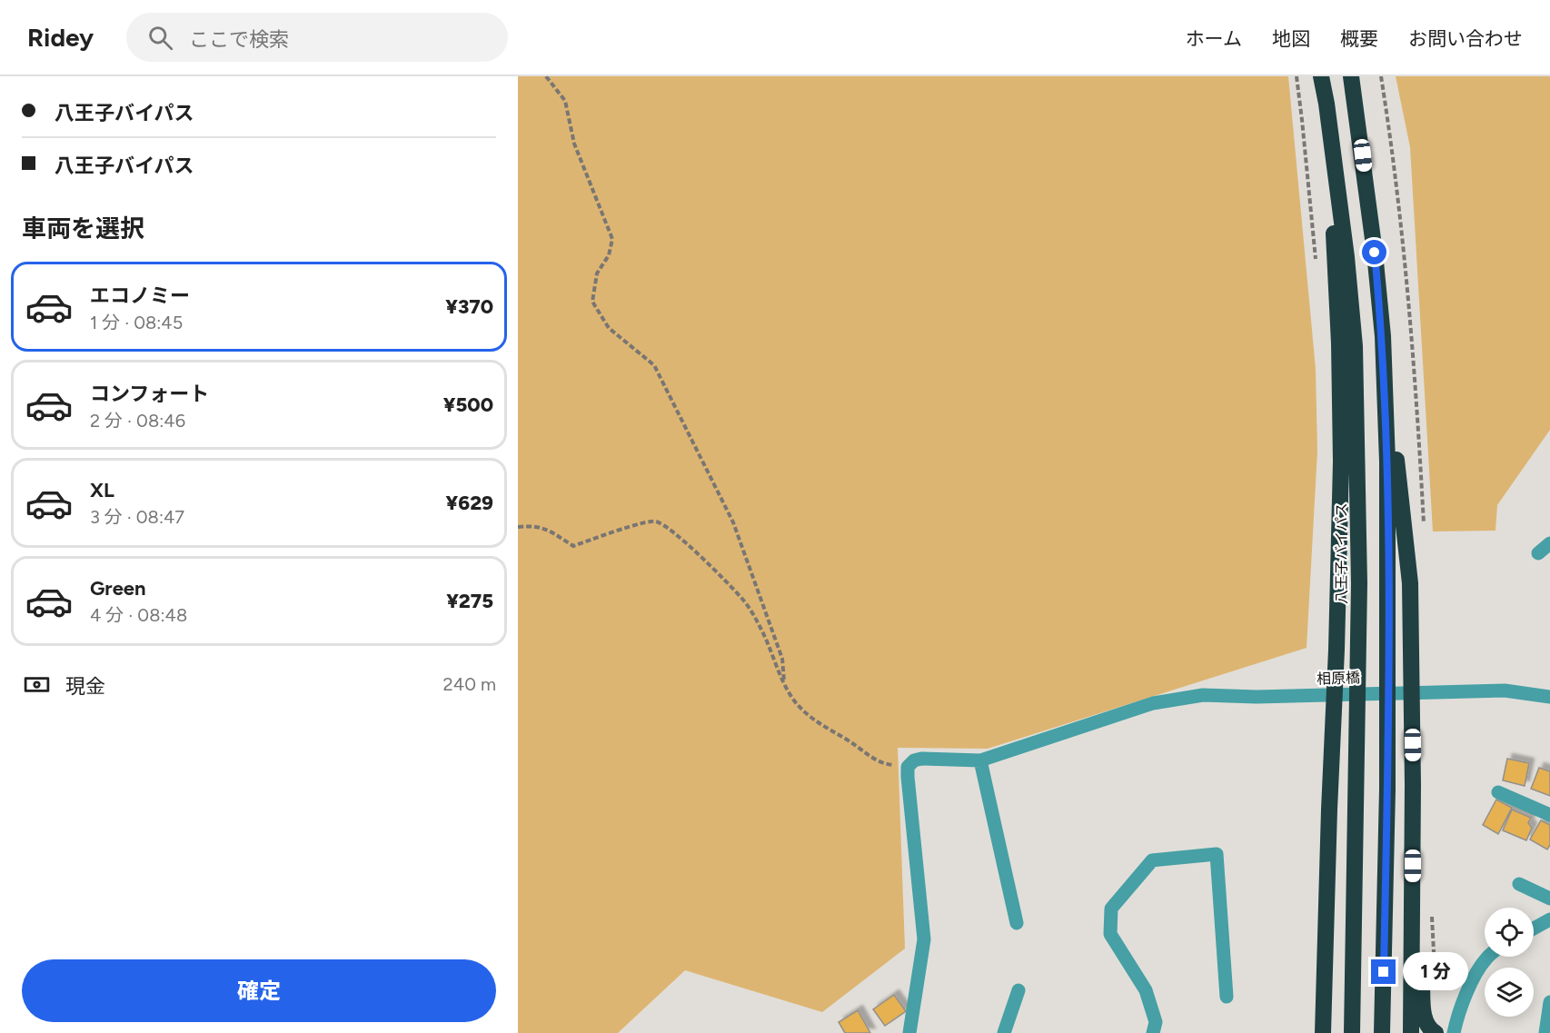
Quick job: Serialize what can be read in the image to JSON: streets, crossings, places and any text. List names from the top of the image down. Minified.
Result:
{"streets":{"highway":["八王子バイパス"],"street":["相原橋"]},"page":{"header":"Ridey","search":"ここで検索","nav":["ホーム","地図","概要","お問い合わせ"],"banner":["八王子バイパス","八王子バイパス"],"heading":"車両を選択","list":[{"name":"エコノミー","note":"1 分 · 08:45","value":"¥370"},{"name":"コンフォート","note":"2 分 · 08:46","value":"¥500"},{"name":"XL","note":"3 分 · 08:47","value":"¥629"},{"name":"Green","note":"4 分 · 08:48","value":"¥275"}],"pay":["現金","240 m"],"buttons":"確定","bubble":"1 分"}}
